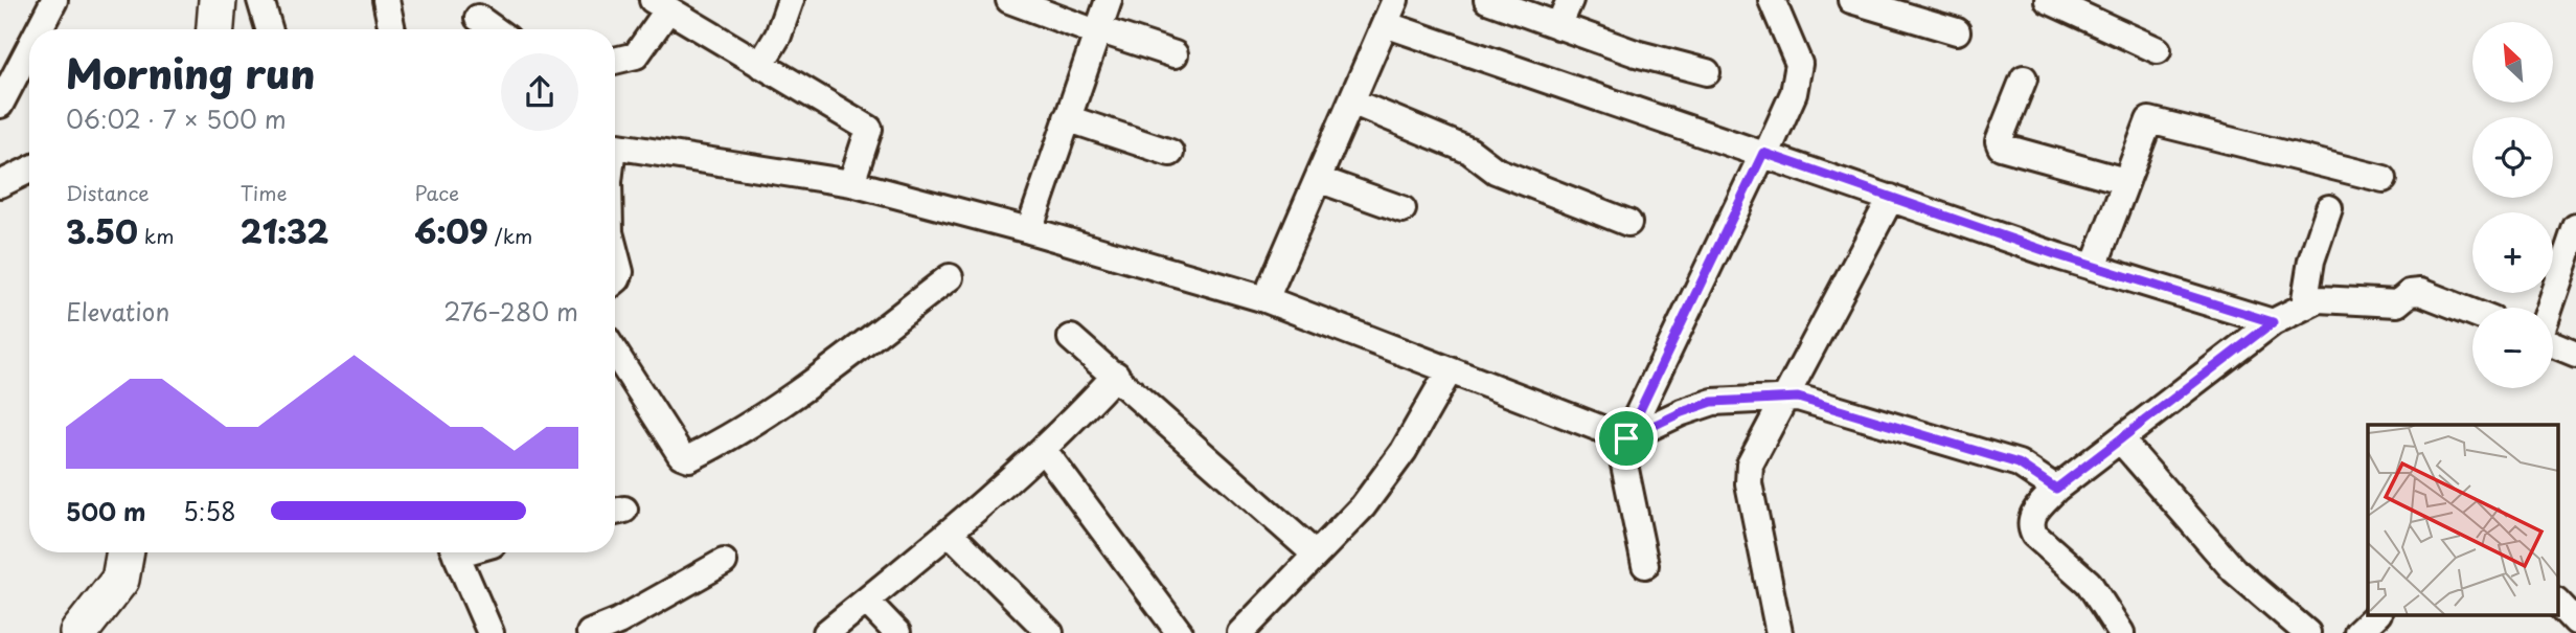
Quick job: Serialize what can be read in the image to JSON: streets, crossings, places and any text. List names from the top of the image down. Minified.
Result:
{"north":"top left","page":{"map_buttons":["+","−"],"heading":["Morning run","06:02 · 7 × 500 m"],"stats":[["Distance","3.50 km"],["Time","21:32"],["Pace","6:09 /km"]],"chart":["Elevation","276–280 m"],"list":[{"name":"500 m","note":"5:58"}]}}
